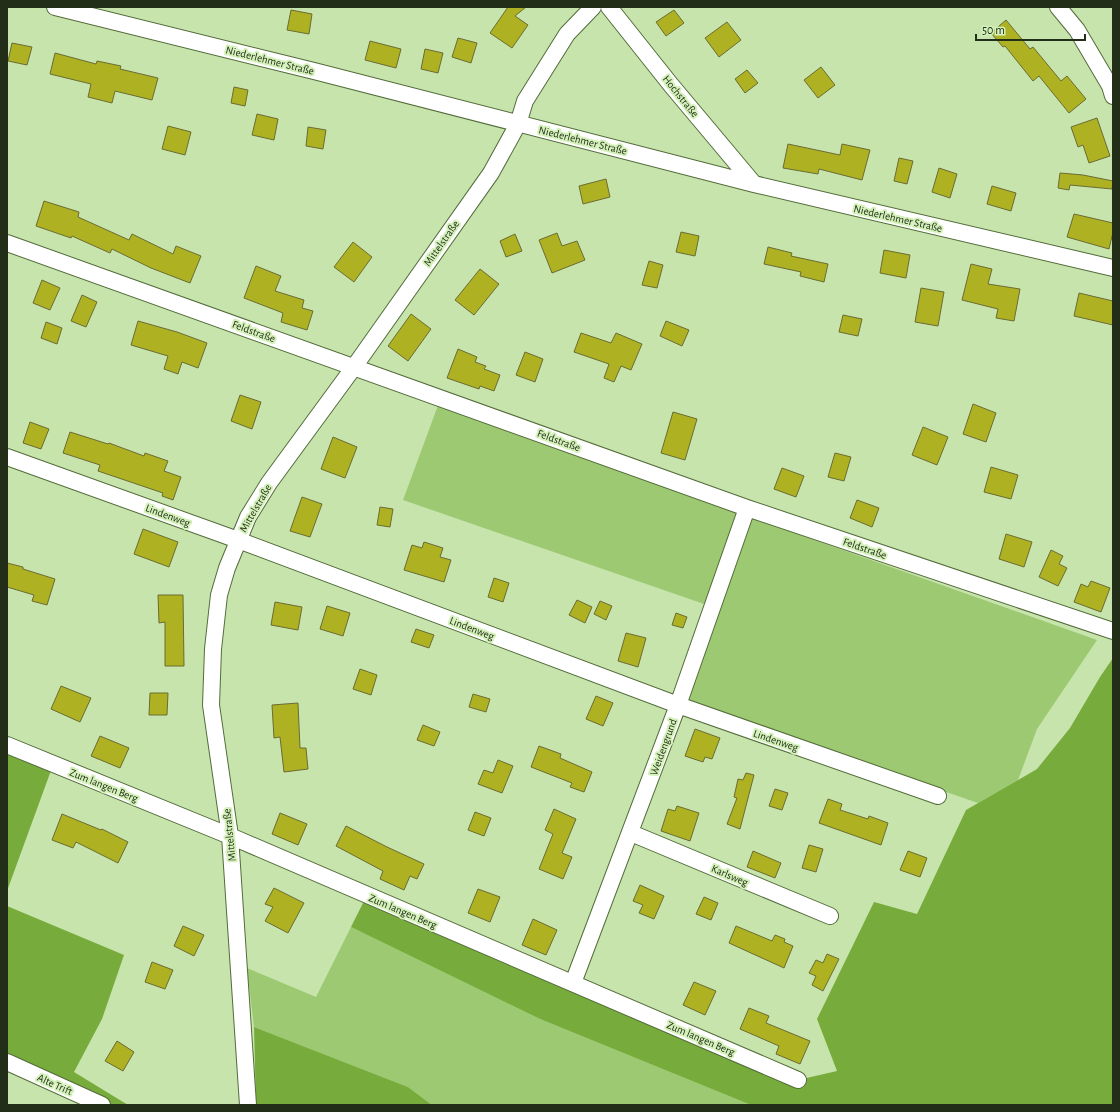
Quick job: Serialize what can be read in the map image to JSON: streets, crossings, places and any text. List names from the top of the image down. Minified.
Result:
{"streets":{"street":["Niederlehmer Straße","Hochstraße","Mittelstraße","Feldstraße","Lindenweg","Weidengrund","Zum langen Berg","Karlsweg","Alte Trift"]},"crossings":[["Niederlehmer Straße","Hochstraße"],["Niederlehmer Straße","Mittelstraße"],["Mittelstraße","Feldstraße"],["Mittelstraße","Lindenweg"],["Mittelstraße","Zum langen Berg"],["Feldstraße","Weidengrund"],["Lindenweg","Weidengrund"],["Weidengrund","Zum langen Berg"],["Weidengrund","Karlsweg"]],"scale_bar":"50 m"}
